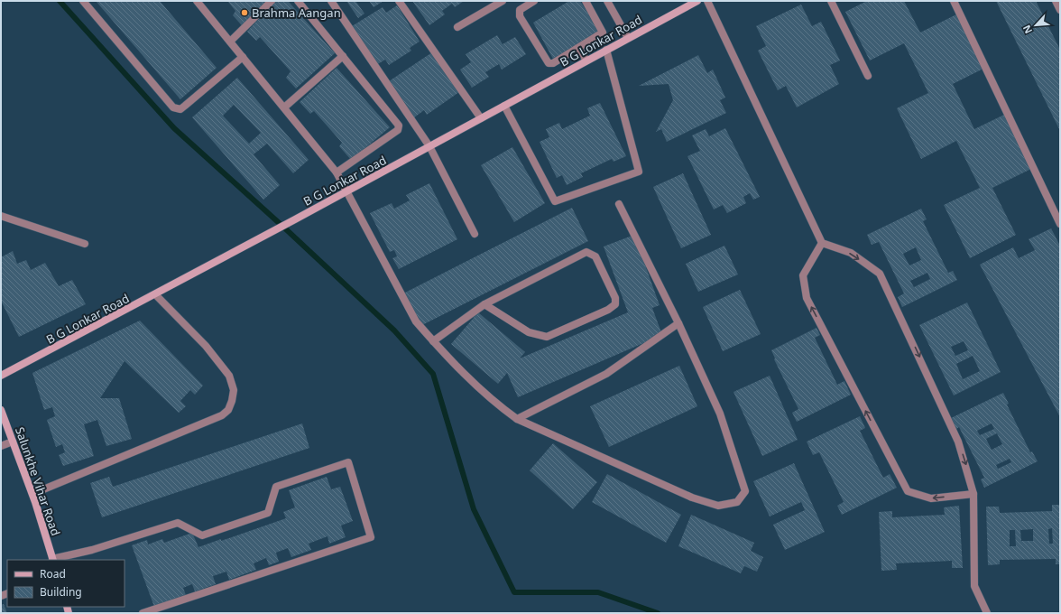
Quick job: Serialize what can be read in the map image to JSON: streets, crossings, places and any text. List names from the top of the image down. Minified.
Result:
{"streets":{"street":["B G Lonkar Road","Salunkhe Vihar Road"]},"places":["Brahma Aangan"],"legend":["Road","Building"],"north":"bottom left"}
